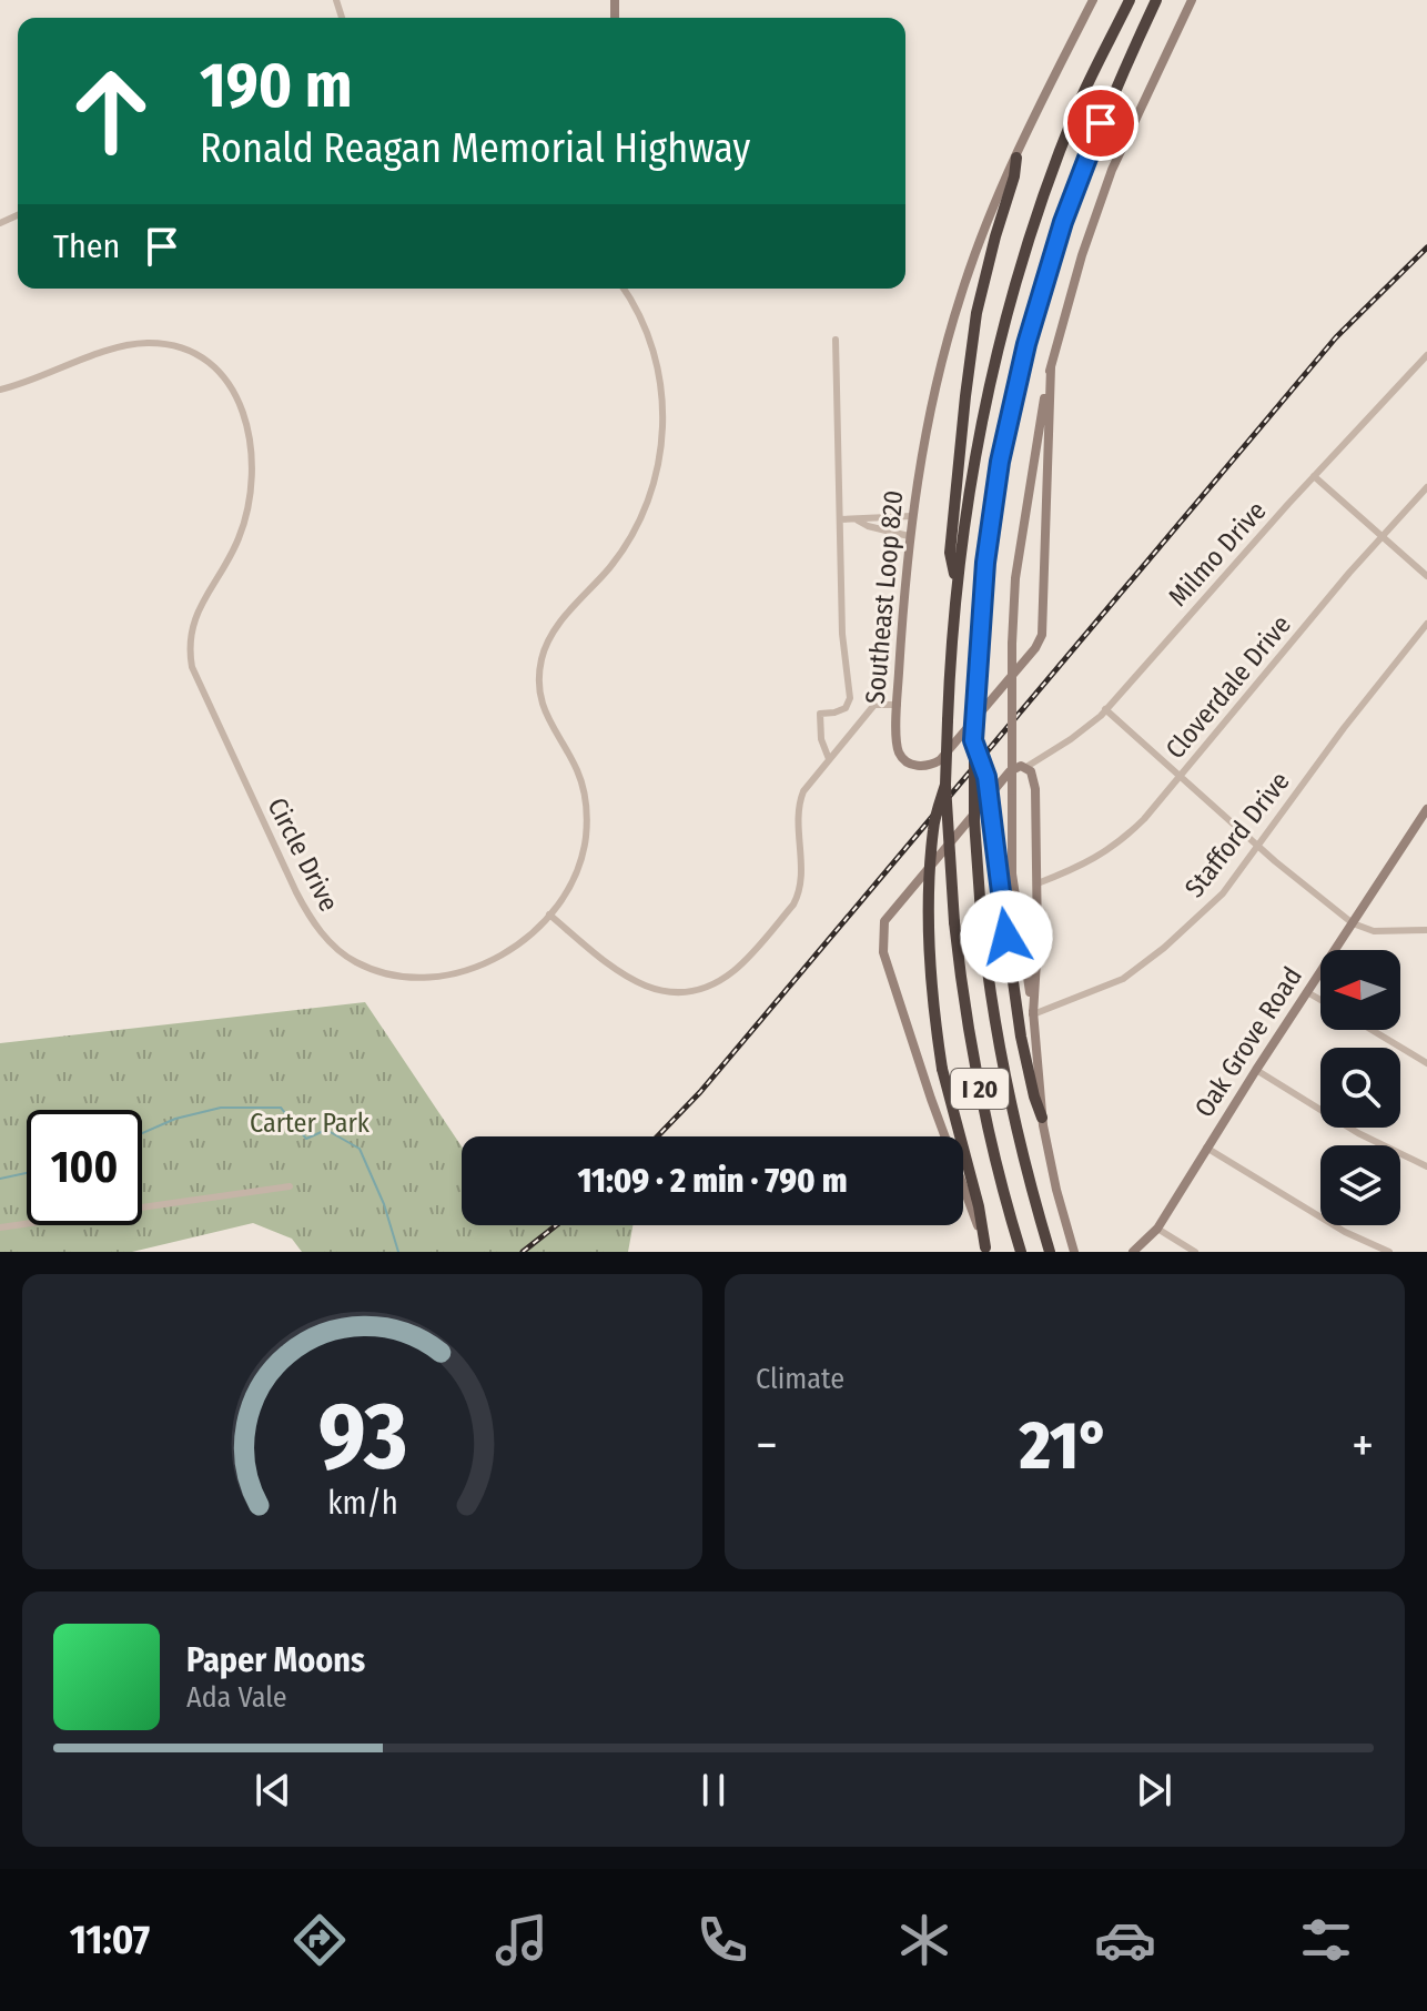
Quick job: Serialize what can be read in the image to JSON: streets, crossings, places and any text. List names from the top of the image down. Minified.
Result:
{"streets":{"highway":["I 20"],"main road":["Southeast Loop 820","Oak Grove Road"],"street":["Milmo Drive","Cloverdale Drive","Stafford Drive","Circle Drive"]},"crossings":[["Southeast Loop 820","Stafford Drive"]],"parks":["Carter Park"],"north":"left","page":{"turn":["190 m","Ronald Reagan Memorial Highway"],"then":"Then","limit":"100","trip":"11:09 · 2 min · 790 m","tile":"Climate","heat":["−","21°","+"],"song":["Paper Moons","Ada Vale"],"tabs":"11:07","gauge":["93","km/h"]}}
